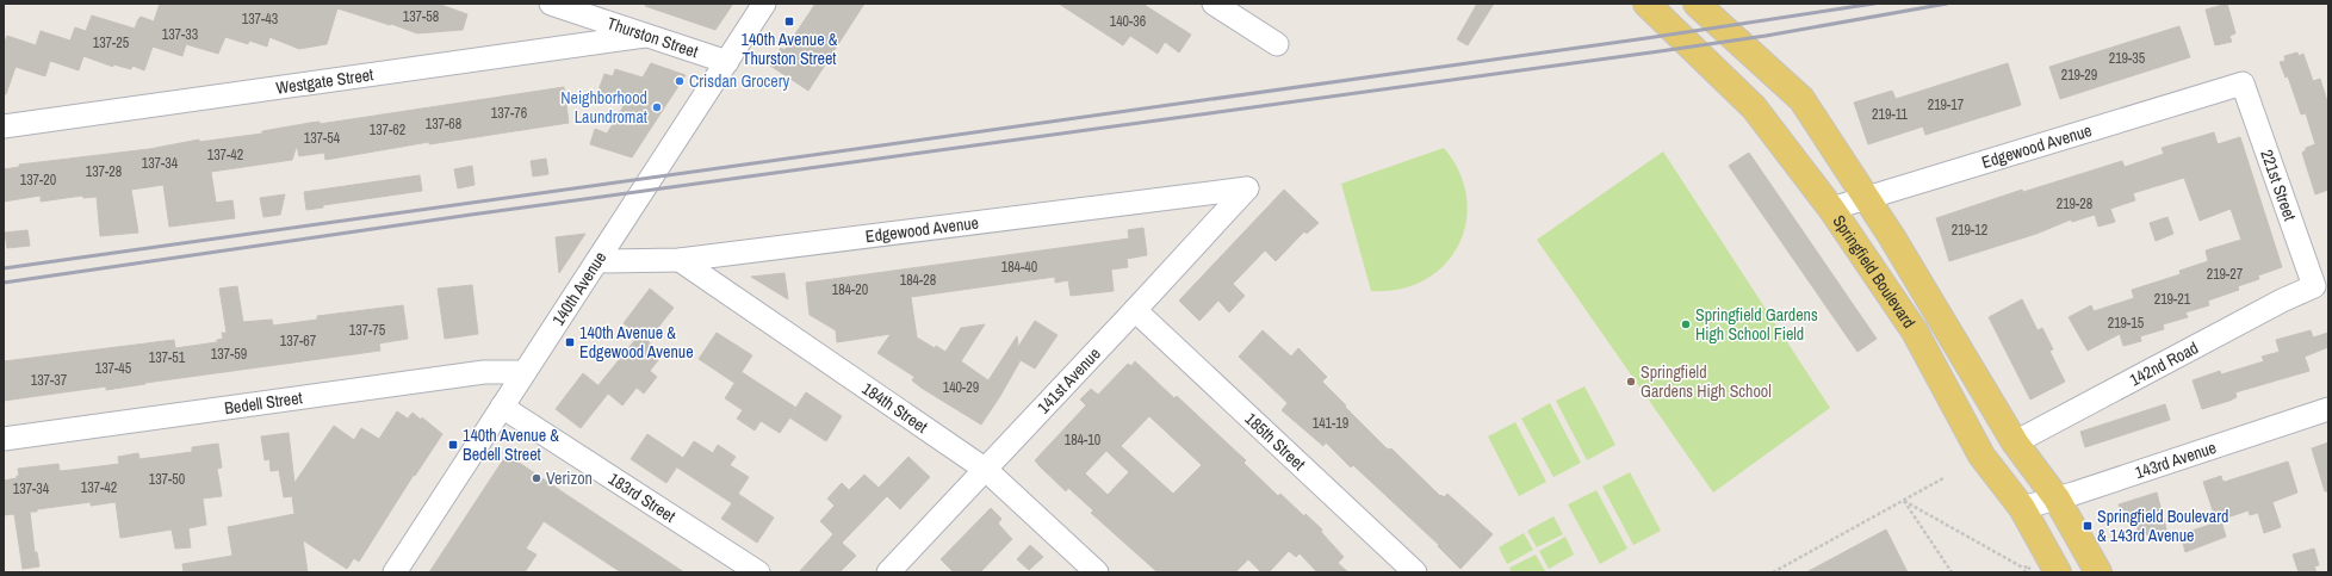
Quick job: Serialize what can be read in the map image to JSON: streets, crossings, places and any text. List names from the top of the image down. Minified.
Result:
{"streets":{"main road":["Springfield Boulevard"],"street":["Thurston Street","Westgate Street","Edgewood Avenue","221st Street","140th Avenue","142nd Road","141st Avenue","Bedell Street","184th Street","185th Street","143rd Avenue","183rd Street"]},"crossings":[["Thurston Street","Westgate Street"],["Thurston Street","140th Avenue"],["Edgewood Avenue","221st Street"],["Edgewood Avenue","Springfield Boulevard"],["Edgewood Avenue","140th Avenue"],["Edgewood Avenue","141st Avenue"],["Edgewood Avenue","184th Street"],["221st Street","142nd Road"],["Springfield Boulevard","142nd Road"],["Springfield Boulevard","143rd Avenue"],["140th Avenue","Bedell Street"],["140th Avenue","183rd Street"],["141st Avenue","184th Street"],["141st Avenue","185th Street"]],"places":{"transit":["140th Avenue & Thurston Street","140th Avenue & Edgewood Avenue","140th Avenue & Bedell Street","Springfield Boulevard & 143rd Avenue"],"other":["Crisdan Grocery","Neighborhood Laundromat","Springfield Gardens High School Field","Springfield Gardens High School","Verizon"]},"house_numbers":["137-58","137-43","140-36","137-33","137-25","219-35","219-29","219-17","137-76","219-11","137-68","137-62","137-54","137-42","137-34","137-28","137-20","219-28","219-12","184-40","219-27","184-28","184-20","219-21","219-15","137-75","137-67","137-59","137-51","137-45","137-37","140-29","141-19","184-10","137-50","137-42","137-34"]}
